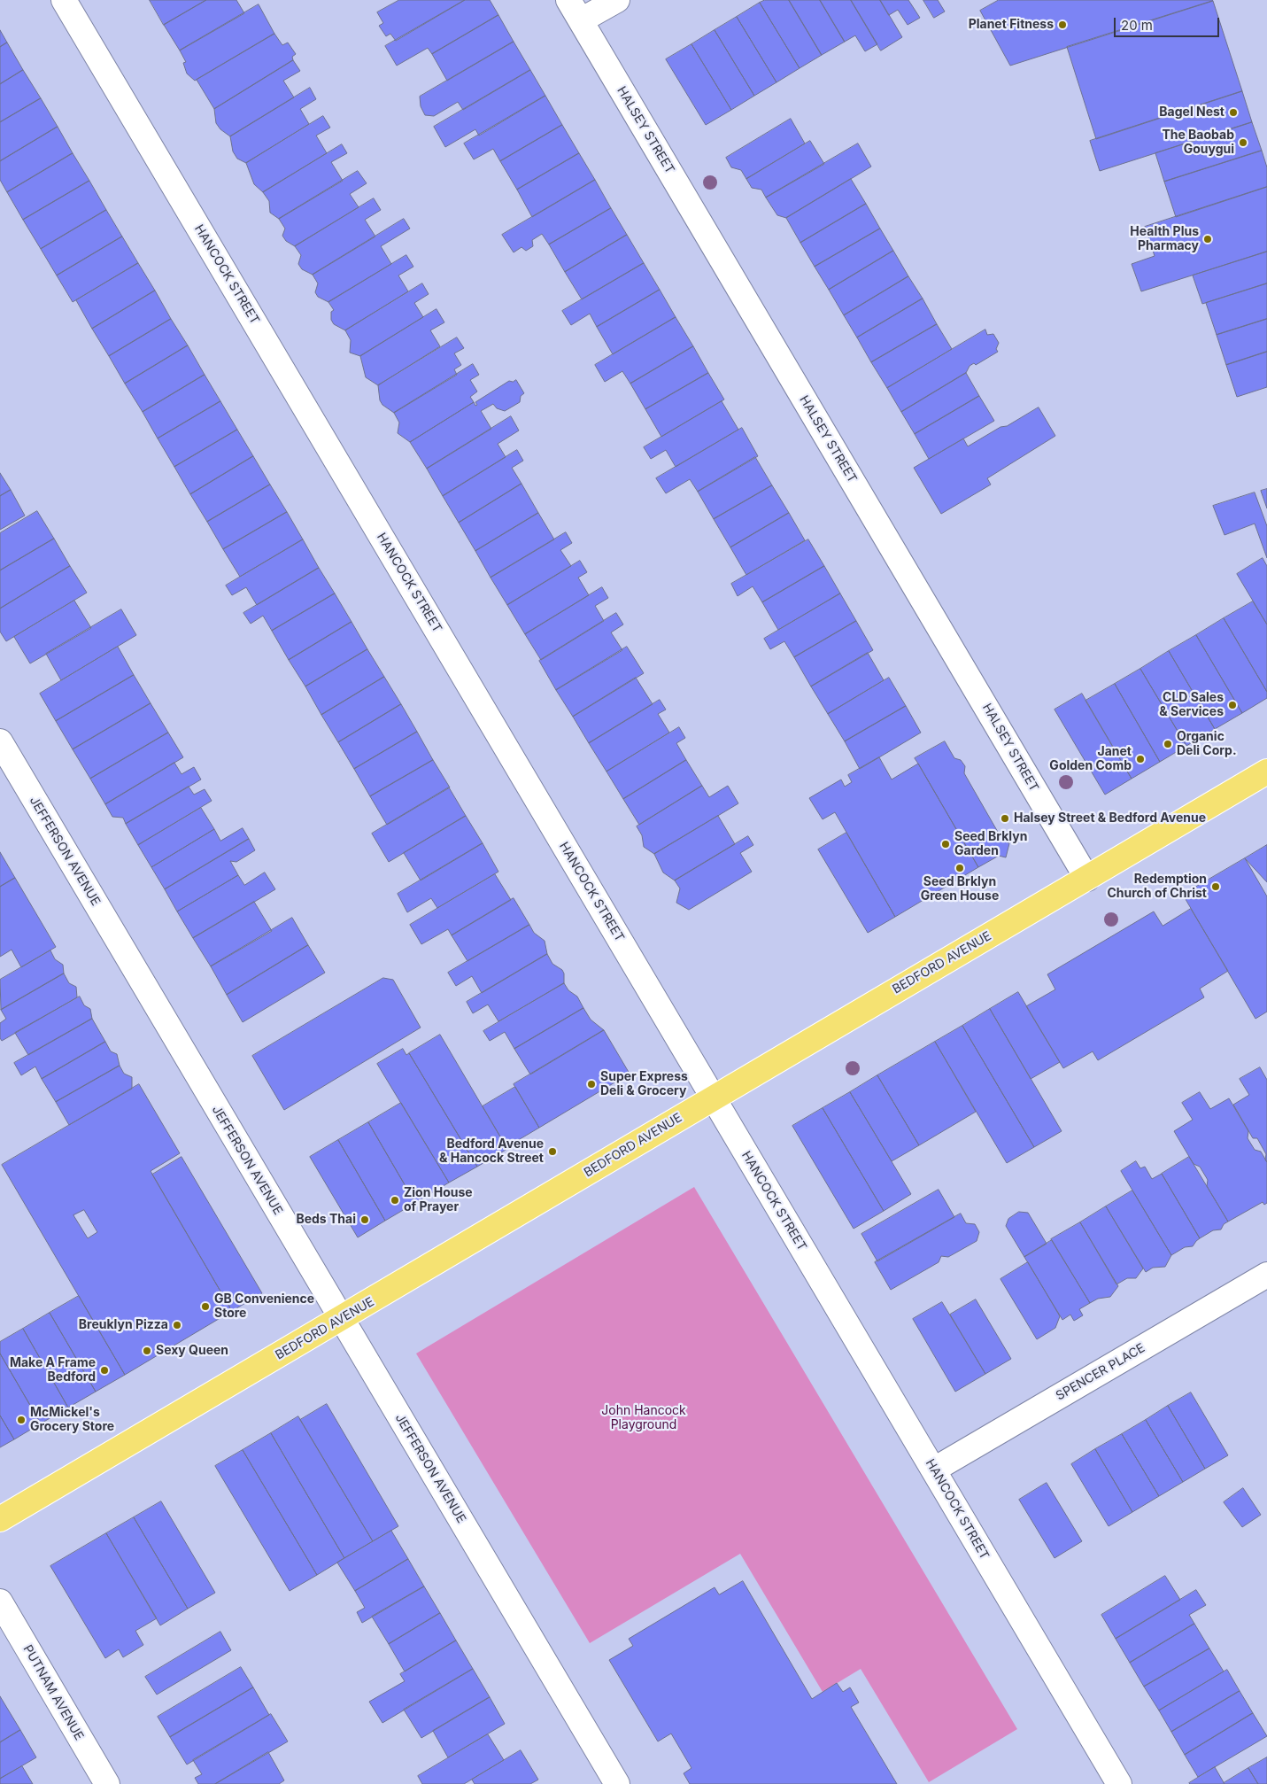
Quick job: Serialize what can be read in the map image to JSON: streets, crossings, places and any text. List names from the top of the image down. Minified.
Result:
{"streets":{"main road":["BEDFORD AVENUE"],"street":["HALSEY STREET","HANCOCK STREET","JEFFERSON AVENUE","SPENCER PLACE","PUTNAM AVENUE"]},"crossings":[["HALSEY STREET","BEDFORD AVENUE"],["HANCOCK STREET","BEDFORD AVENUE"],["HANCOCK STREET","SPENCER PLACE"],["JEFFERSON AVENUE","BEDFORD AVENUE"]],"parks":["John Hancock Playground"],"places":["Planet Fitness","Bagel Nest","The Baobab Gouygui","Health Plus Pharmacy","CLD Sales & Services","Organic Deli Corp.","Janet Golden Comb","Halsey Street & Bedford Avenue","Seed Brklyn Garden","Seed Brklyn Green House","Redemption Church of Christ","Super Express Deli & Grocery","Bedford Avenue & Hancock Street","Zion House of Prayer","Beds Thai","GB Convenience Store","Breuklyn Pizza","Sexy Queen","Make A Frame Bedford","McMickel's Grocery Store"],"scale_bar":"20 m"}
